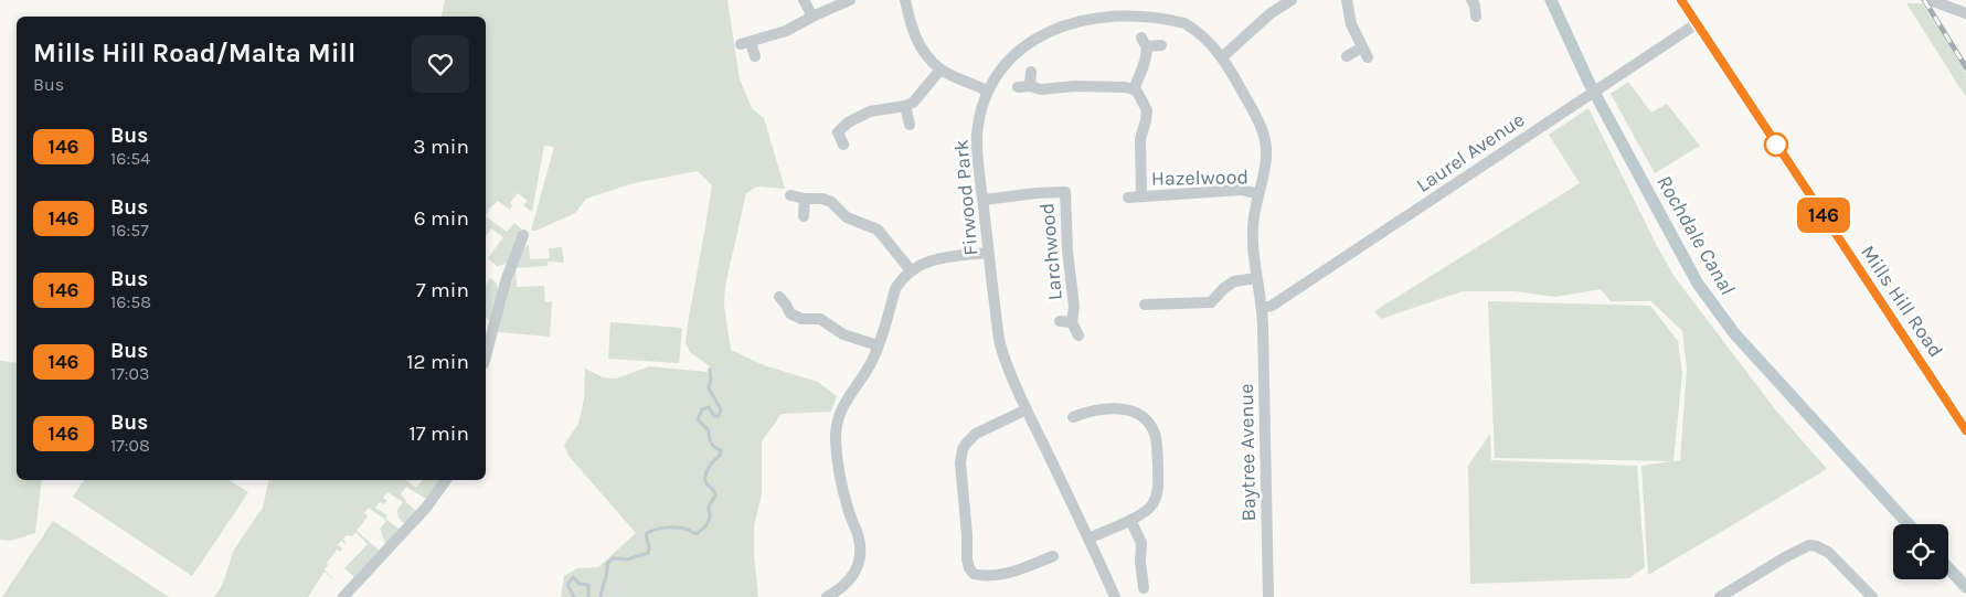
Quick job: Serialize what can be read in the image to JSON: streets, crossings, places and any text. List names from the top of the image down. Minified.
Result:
{"streets":{"street":["Laurel Avenue","Hazelwood","Firwood Park","Larchwood","Mills Hill Road","Baytree Avenue"]},"crossings":[["Laurel Avenue","Mills Hill Road"],["Laurel Avenue","Baytree Avenue"],["Firwood Park","Larchwood"]],"water":["Rochdale Canal"],"lines":["bus line 146"],"page":{"on_map":"146","heading":["Mills Hill Road/Malta Mill","Bus"],"list":[{"mark":"146","name":"Bus","note":"16:54","value":"3 min"},{"mark":"146","name":"Bus","note":"16:57","value":"6 min"},{"mark":"146","name":"Bus","note":"16:58","value":"7 min"},{"mark":"146","name":"Bus","note":"17:03","value":"12 min"},{"mark":"146","name":"Bus","note":"17:08","value":"17 min"}]}}
